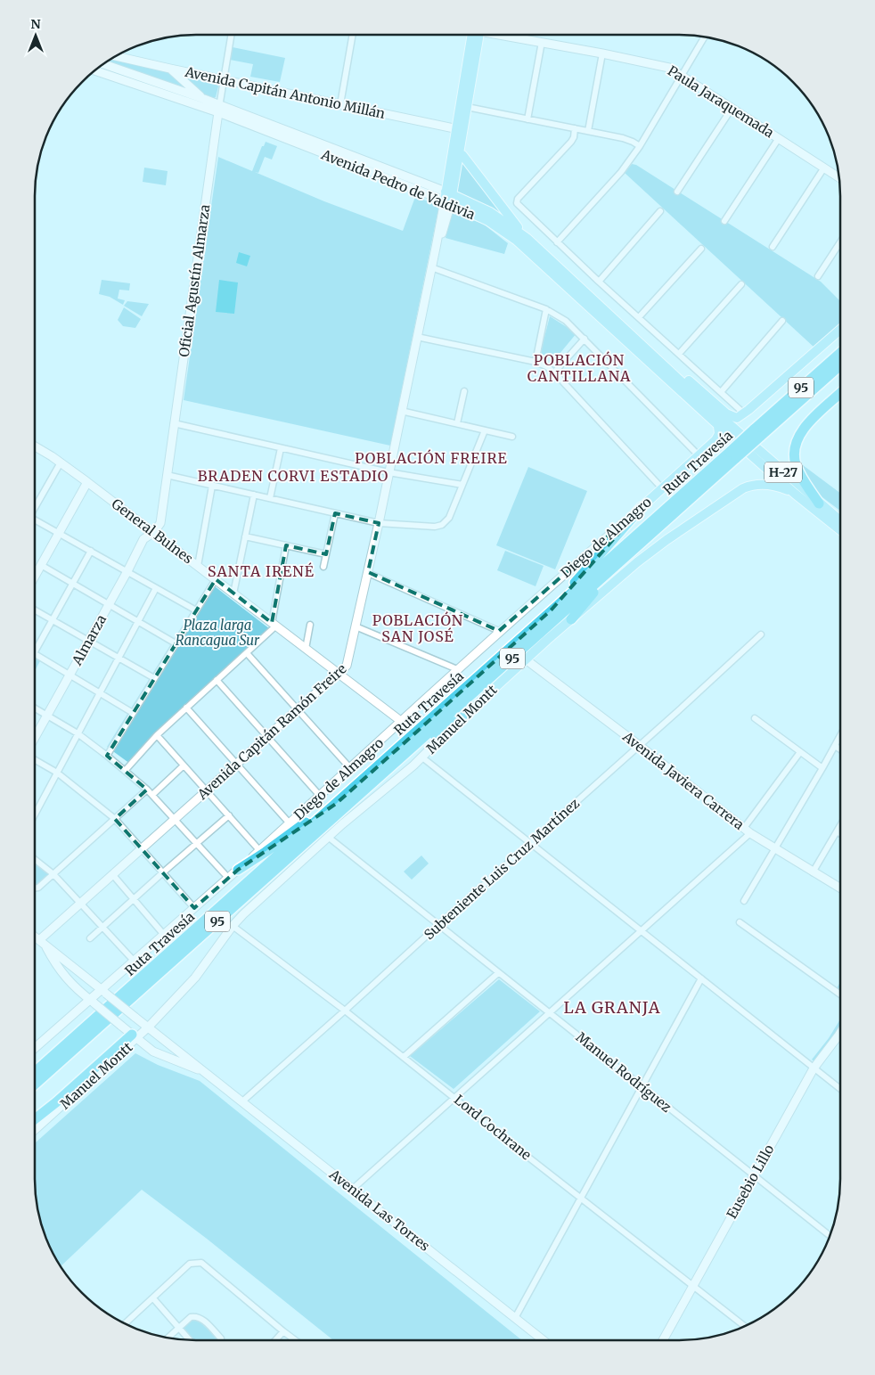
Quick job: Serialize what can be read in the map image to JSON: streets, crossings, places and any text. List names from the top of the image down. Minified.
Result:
{"streets":{"highway":["95","Ruta Travesía"],"main road":["Avenida Capitán Antonio Millán","Paula Jaraquemada","Avenida Pedro de Valdivia","Oficial Agustín Almarza","H-27","General Bulnes","Diego de Almagro","Almarza","Manuel Montt","Avenida Capitán Ramón Freire","Avenida Javiera Carrera","Eusebio Lillo","Avenida Las Torres"],"street":["Subteniente Luis Cruz Martínez","Manuel Rodríguez","Lord Cochrane"]},"crossings":[["Avenida Capitán Antonio Millán","Avenida Pedro de Valdivia"],["Avenida Capitán Antonio Millán","Oficial Agustín Almarza"],["Avenida Capitán Antonio Millán","Avenida Capitán Ramón Freire"],["Avenida Pedro de Valdivia","Oficial Agustín Almarza"],["Avenida Pedro de Valdivia","H-27"],["Avenida Pedro de Valdivia","Diego de Almagro"],["Avenida Pedro de Valdivia","Avenida Capitán Ramón Freire"],["Oficial Agustín Almarza","General Bulnes"],["Oficial Agustín Almarza","Almarza"],["H-27","Manuel Montt"],["General Bulnes","Diego de Almagro"],["General Bulnes","Almarza"],["General Bulnes","Avenida Capitán Ramón Freire"],["Diego de Almagro","Avenida Las Torres"],["Manuel Montt","Avenida Javiera Carrera"],["Manuel Montt","Manuel Rodríguez"],["Manuel Montt","Lord Cochrane"],["Manuel Montt","Avenida Las Torres"],["Avenida Capitán Ramón Freire","Avenida Las Torres"],["Avenida Javiera Carrera","Subteniente Luis Cruz Martínez"],["Subteniente Luis Cruz Martínez","Manuel Rodríguez"],["Subteniente Luis Cruz Martínez","Lord Cochrane"],["Subteniente Luis Cruz Martínez","Avenida Las Torres"],["Manuel Rodríguez","Eusebio Lillo"],["Lord Cochrane","Eusebio Lillo"]],"districts":["POBLACIÓN CANTILLANA","POBLACIÓN FREIRE","BRADEN CORVI ESTADIO","SANTA IRENÉ","POBLACIÓN SAN JOSÉ","LA GRANJA"],"parks":["Plaza larga Rancagua Sur"],"north":"top"}
